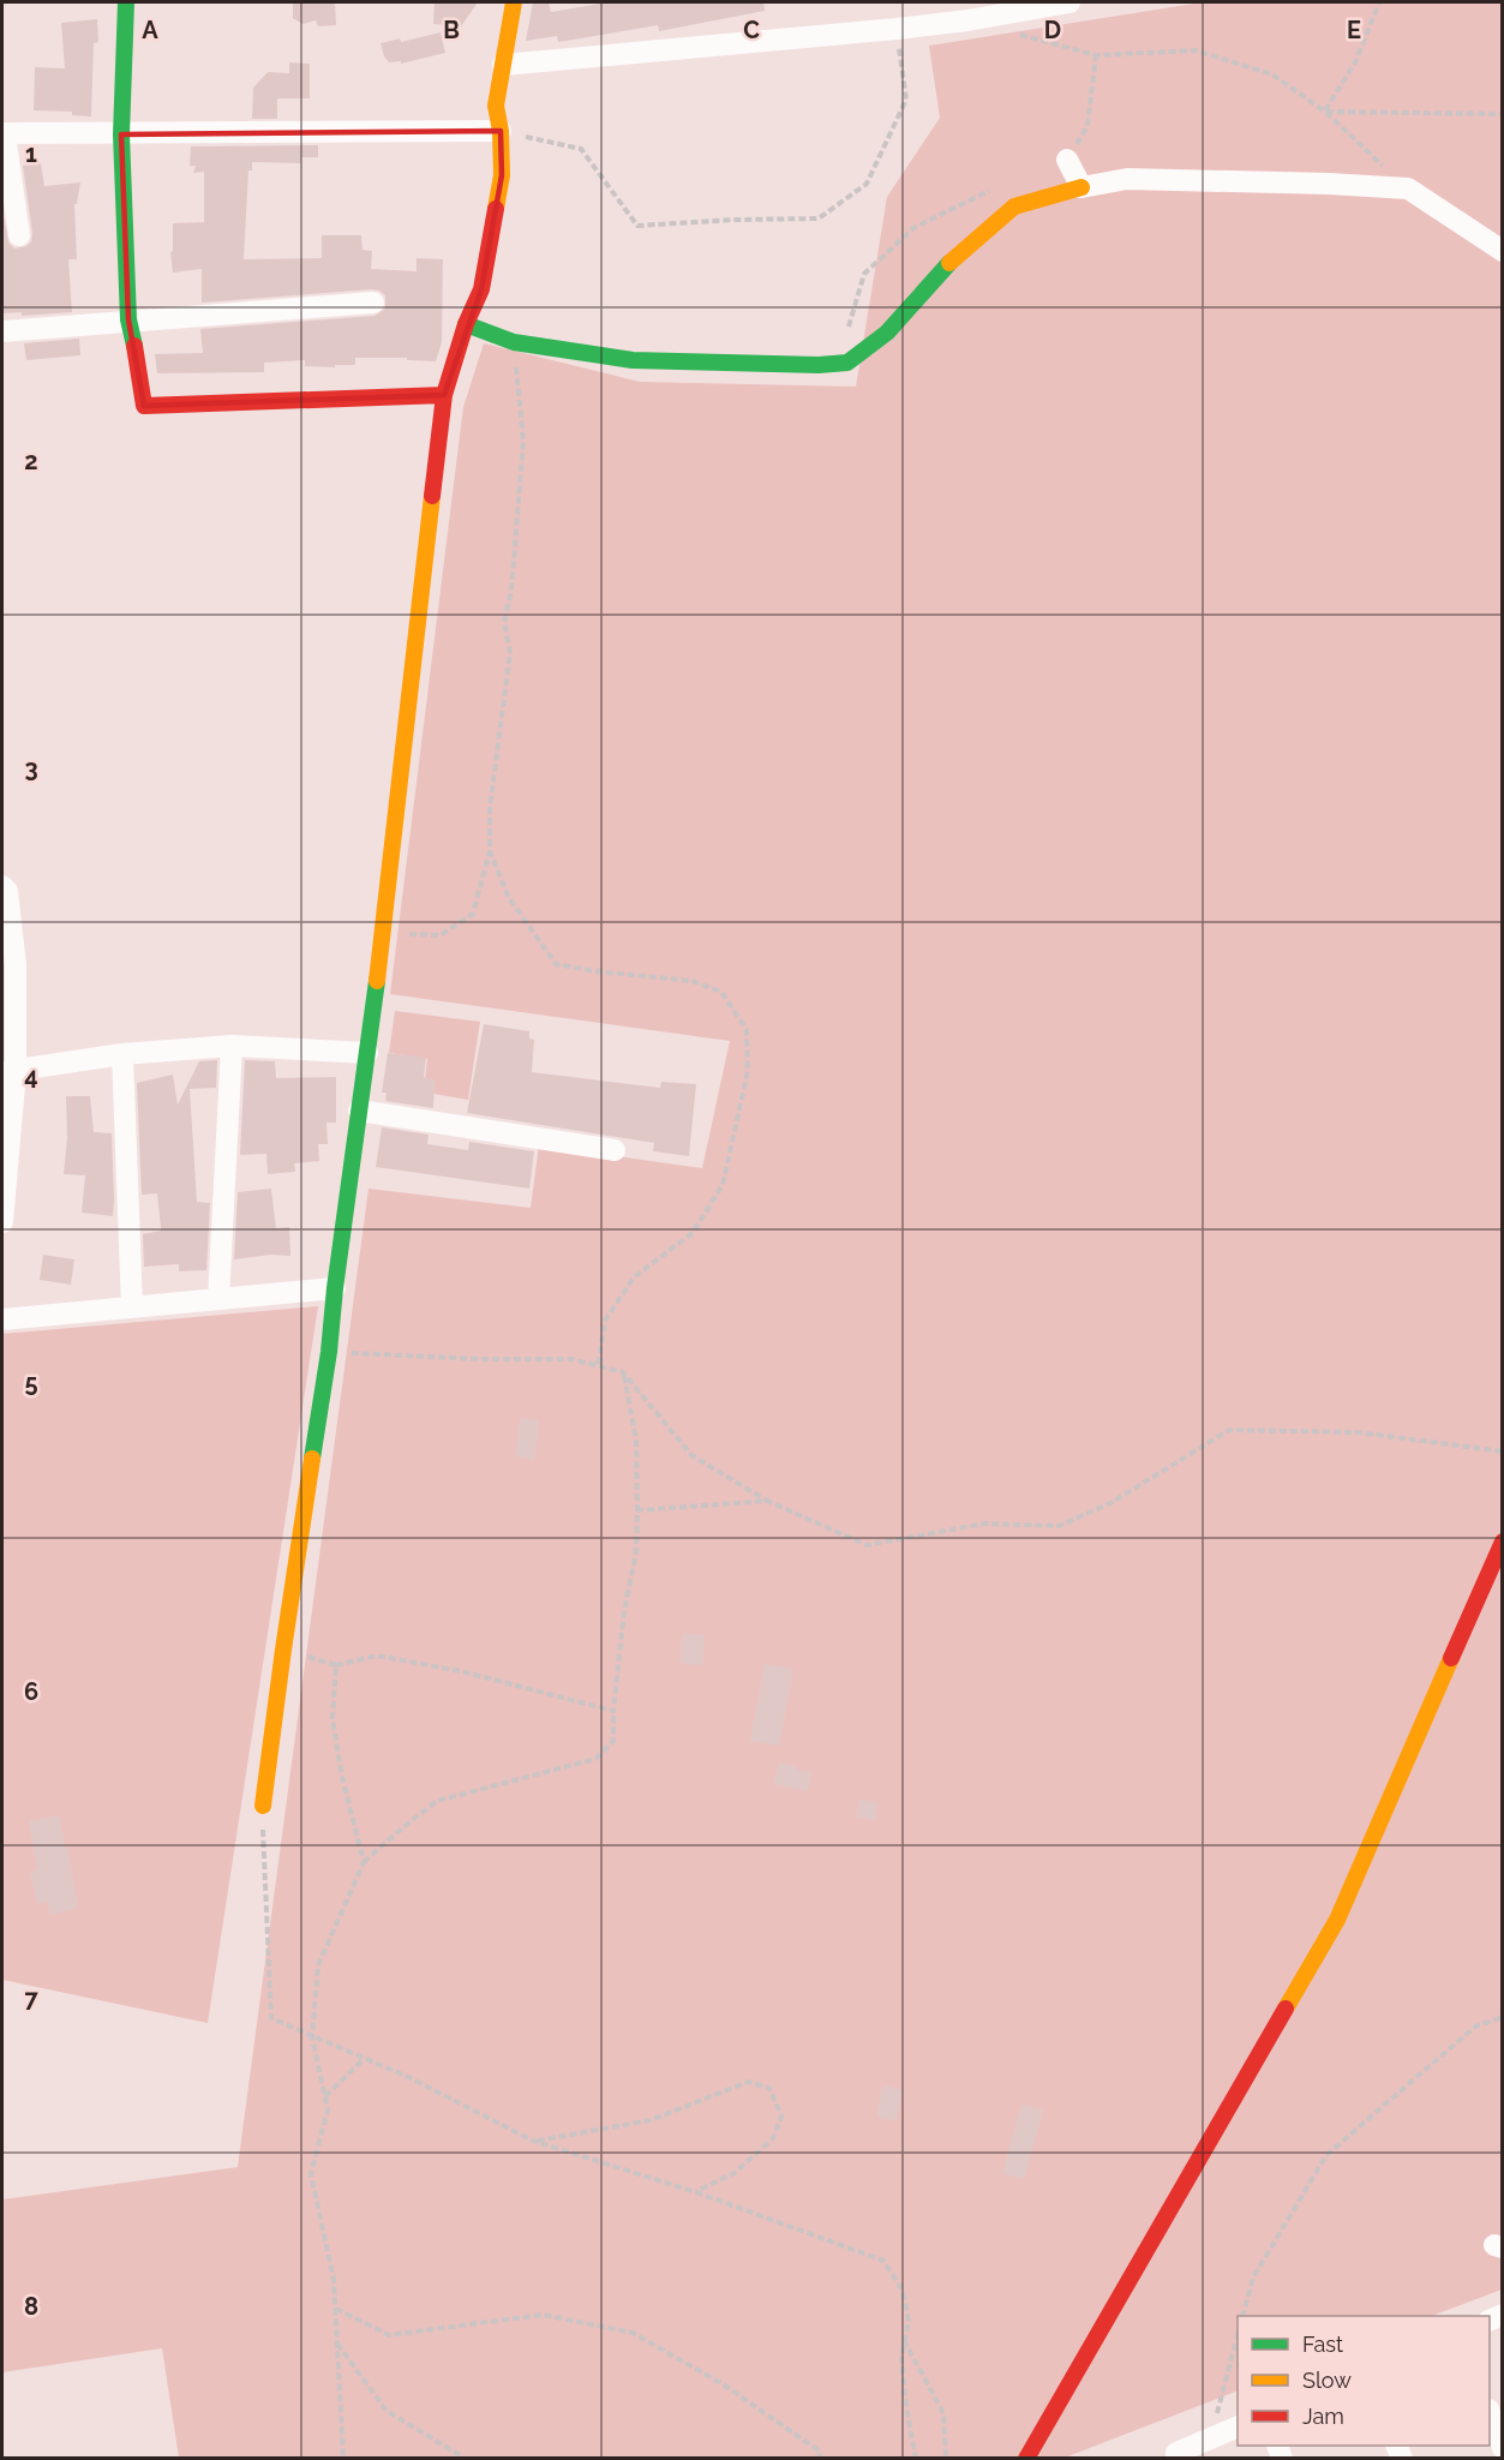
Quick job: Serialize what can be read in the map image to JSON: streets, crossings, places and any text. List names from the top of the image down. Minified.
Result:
{"legend":["Fast","Slow","Jam"],"grid":{"columns":["A","B","C","D","E"],"rows":["1","2","3","4","5","6","7","8"]}}
